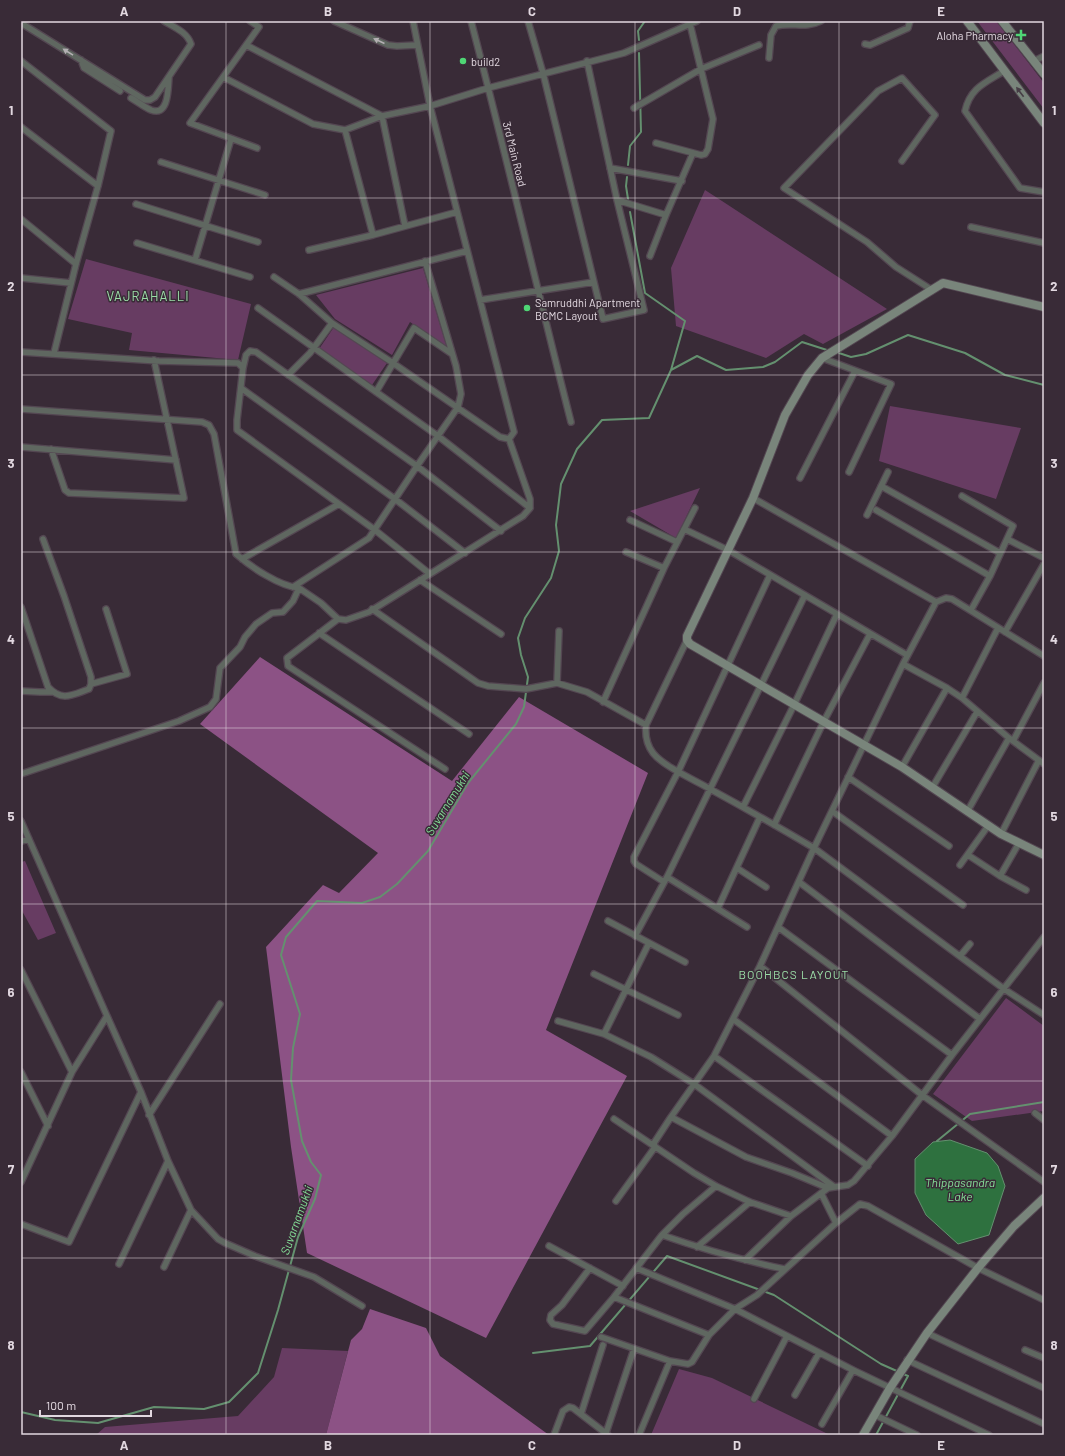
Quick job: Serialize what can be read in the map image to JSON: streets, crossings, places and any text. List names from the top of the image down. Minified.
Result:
{"streets":{"street":["3rd Main Road"]},"districts":["VAJRAHALLI","BOOHBCS LAYOUT"],"water":["Suvarnamukhi","Thippasandra Lake"],"places":{"health":["Aloha Pharmacy"],"other":["build2","Samruddhi Apartment BCMC Layout"]},"scale_bar":"100 m","grid":{"columns":["A","B","C","D","E"],"rows":["1","2","3","4","5","6","7","8"]}}
